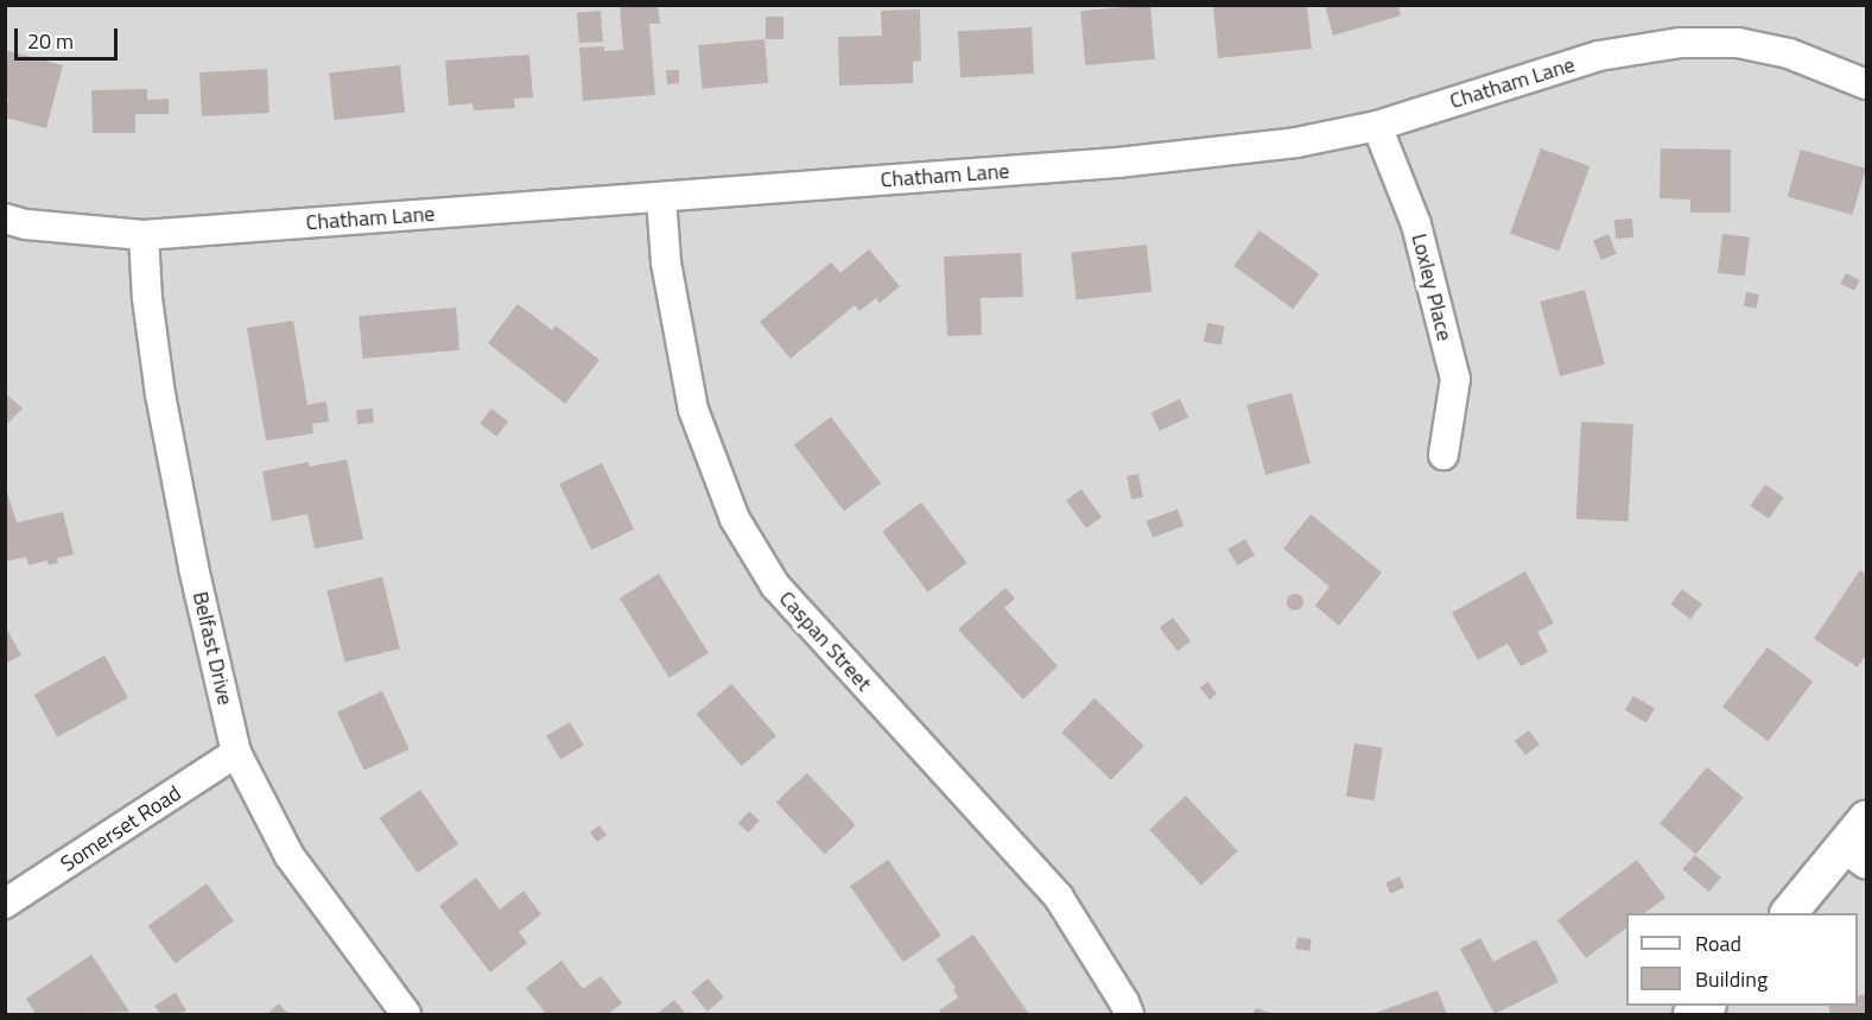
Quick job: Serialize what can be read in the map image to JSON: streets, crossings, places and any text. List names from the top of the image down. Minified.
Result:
{"streets":{"street":["Chatham Lane","Loxley Place","Caspan Street","Belfast Drive","Somerset Road"]},"crossings":[["Chatham Lane","Loxley Place"],["Chatham Lane","Caspan Street"],["Chatham Lane","Belfast Drive"],["Belfast Drive","Somerset Road"]],"legend":["Road","Building"],"scale_bar":"20 m"}
